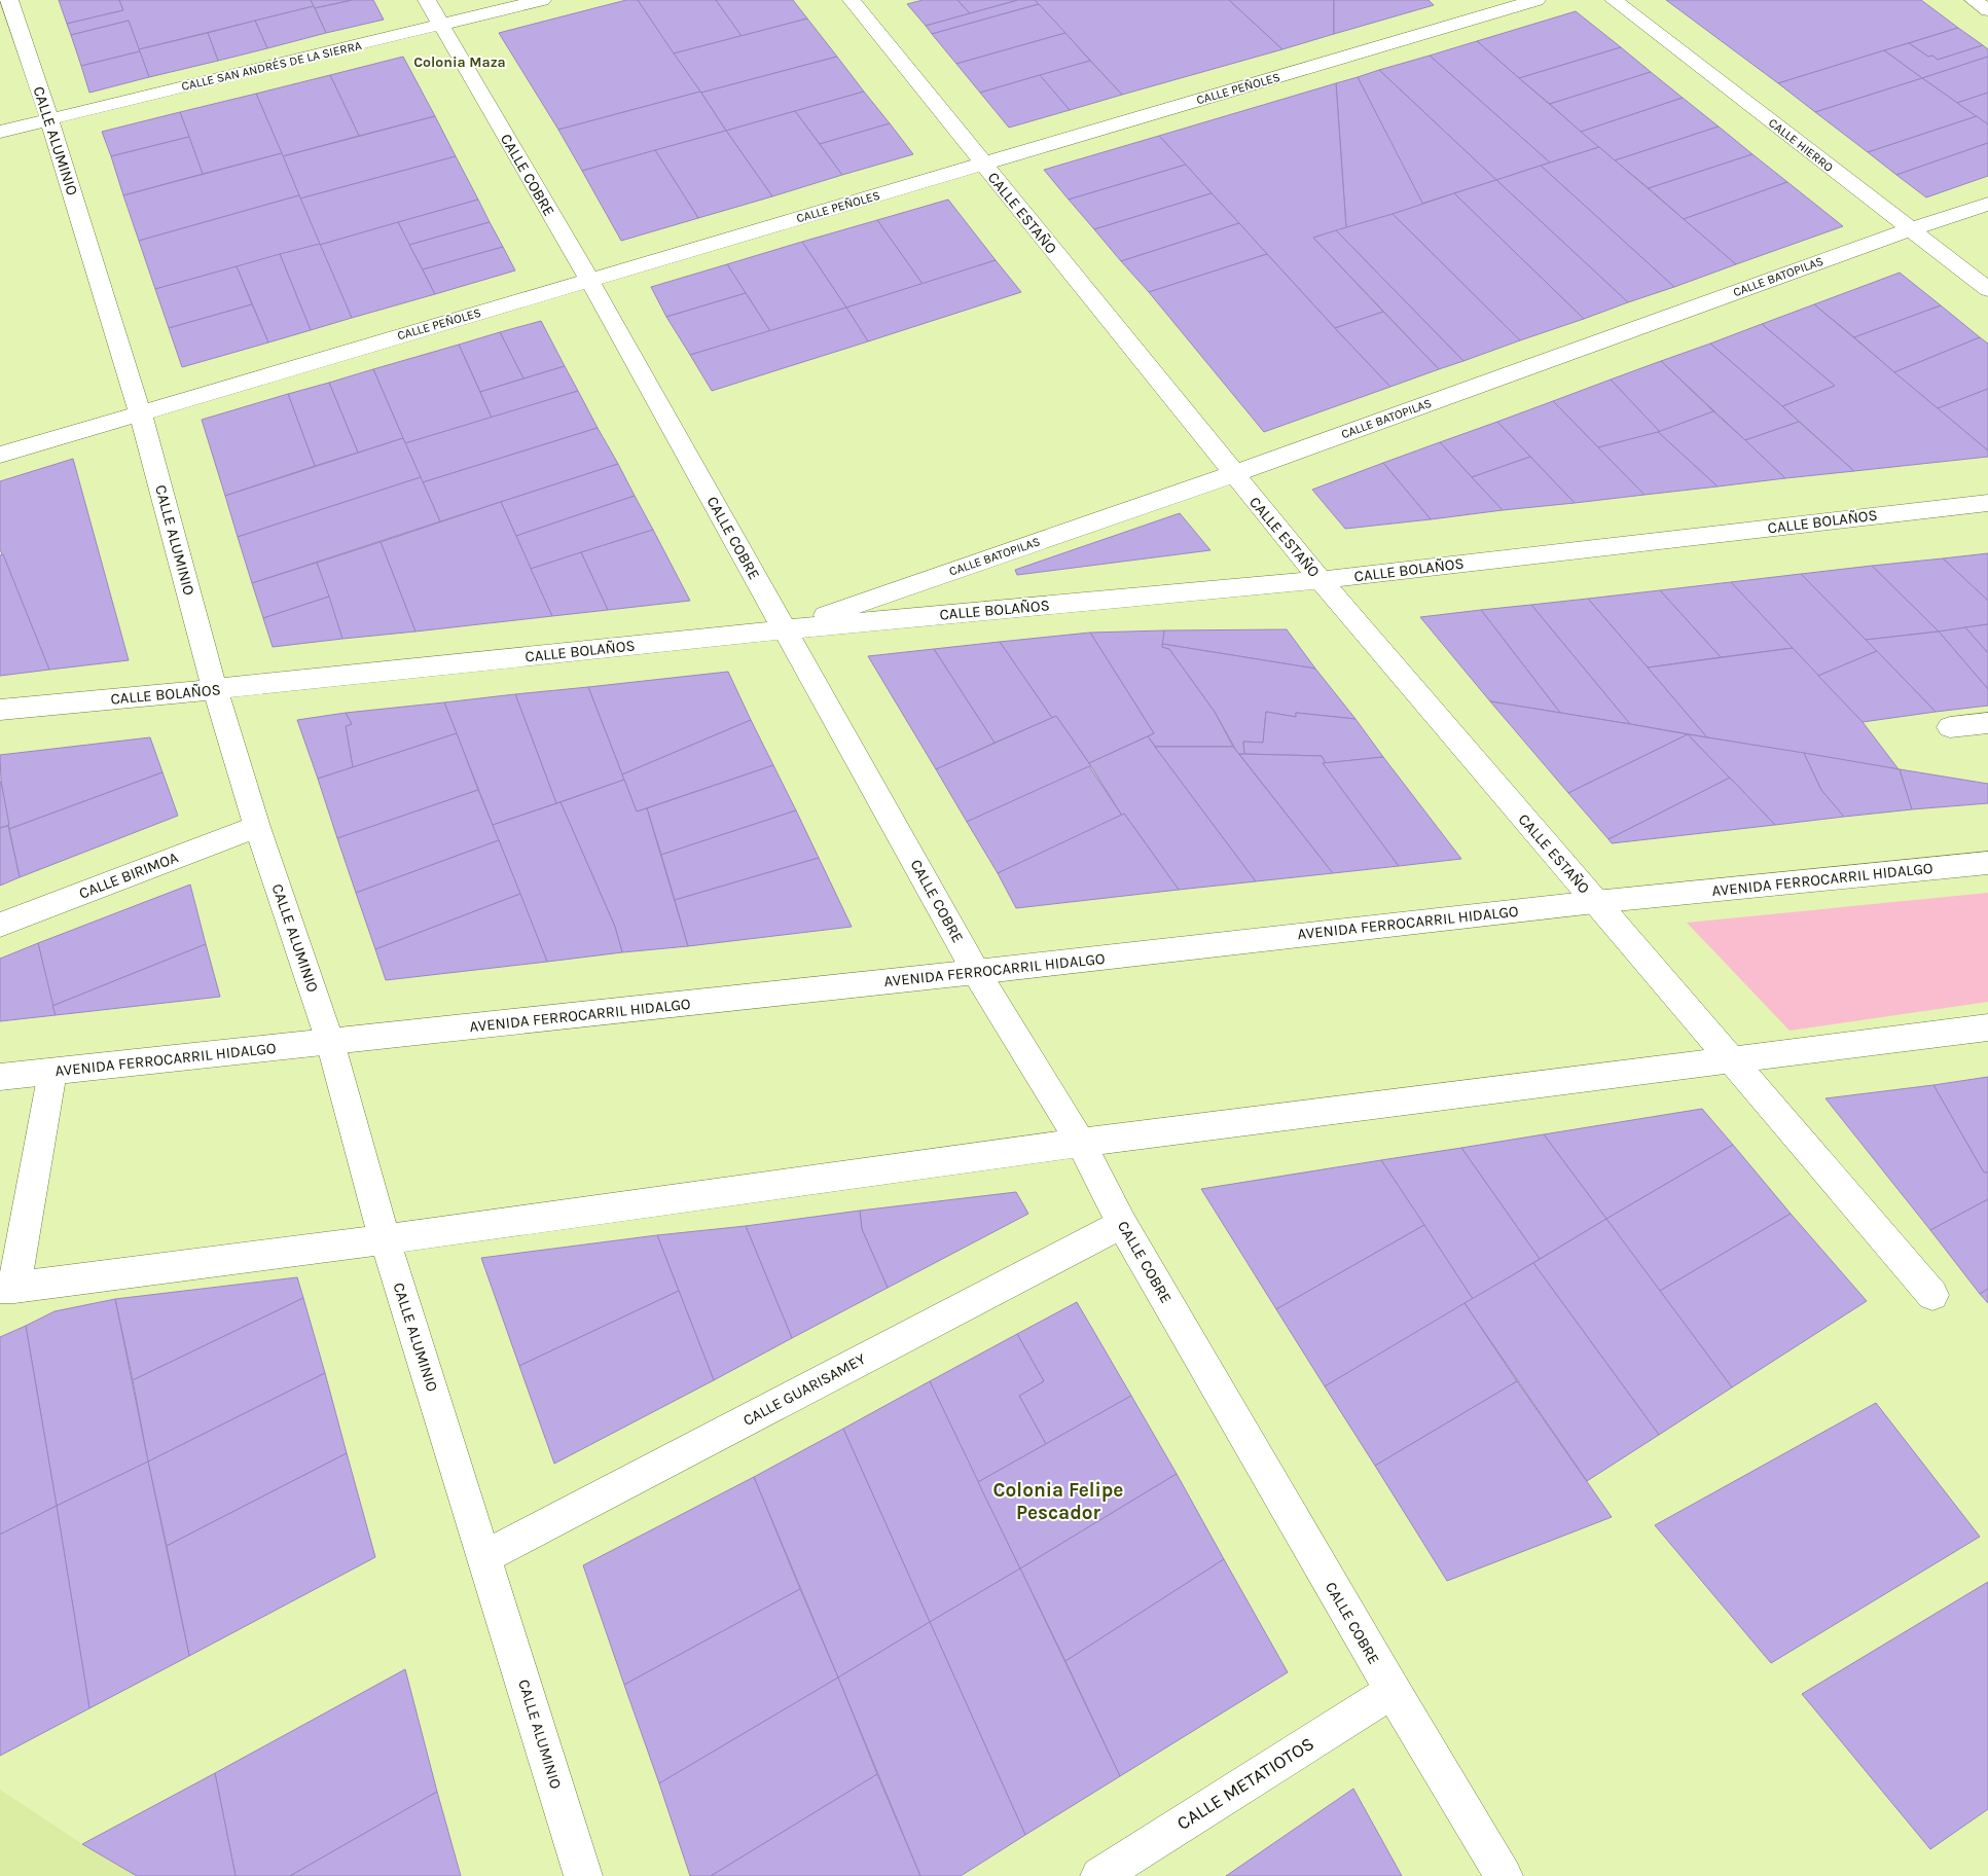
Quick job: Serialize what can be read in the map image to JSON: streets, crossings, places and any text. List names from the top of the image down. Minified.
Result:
{"streets":{"street":["CALLE SAN ANDRÉS DE LA SIERRA","CALLE PEÑOLES","CALLE ALUMINIO","CALLE HIERRO","CALLE COBRE","CALLE ESTAÑO","CALLE BATOPILAS","CALLE BOLAÑOS","CALLE BIRIMOA","AVENIDA FERROCARRIL HIDALGO","CALLE GUARISAMEY","CALLE METATIOTOS"]},"crossings":[["CALLE SAN ANDRÉS DE LA SIERRA","CALLE ALUMINIO"],["CALLE SAN ANDRÉS DE LA SIERRA","CALLE COBRE"],["CALLE PEÑOLES","CALLE ALUMINIO"],["CALLE PEÑOLES","CALLE COBRE"],["CALLE PEÑOLES","CALLE ESTAÑO"],["CALLE ALUMINIO","CALLE BOLAÑOS"],["CALLE ALUMINIO","CALLE BIRIMOA"],["CALLE ALUMINIO","AVENIDA FERROCARRIL HIDALGO"],["CALLE ALUMINIO","CALLE GUARISAMEY"],["CALLE HIERRO","CALLE BATOPILAS"],["CALLE COBRE","CALLE BATOPILAS"],["CALLE COBRE","CALLE BOLAÑOS"],["CALLE COBRE","AVENIDA FERROCARRIL HIDALGO"],["CALLE COBRE","CALLE GUARISAMEY"],["CALLE COBRE","CALLE METATIOTOS"],["CALLE ESTAÑO","CALLE BATOPILAS"],["CALLE ESTAÑO","CALLE BOLAÑOS"],["CALLE ESTAÑO","AVENIDA FERROCARRIL HIDALGO"],["CALLE BATOPILAS","CALLE BOLAÑOS"]],"districts":["Colonia Maza","Colonia Felipe Pescador"]}
